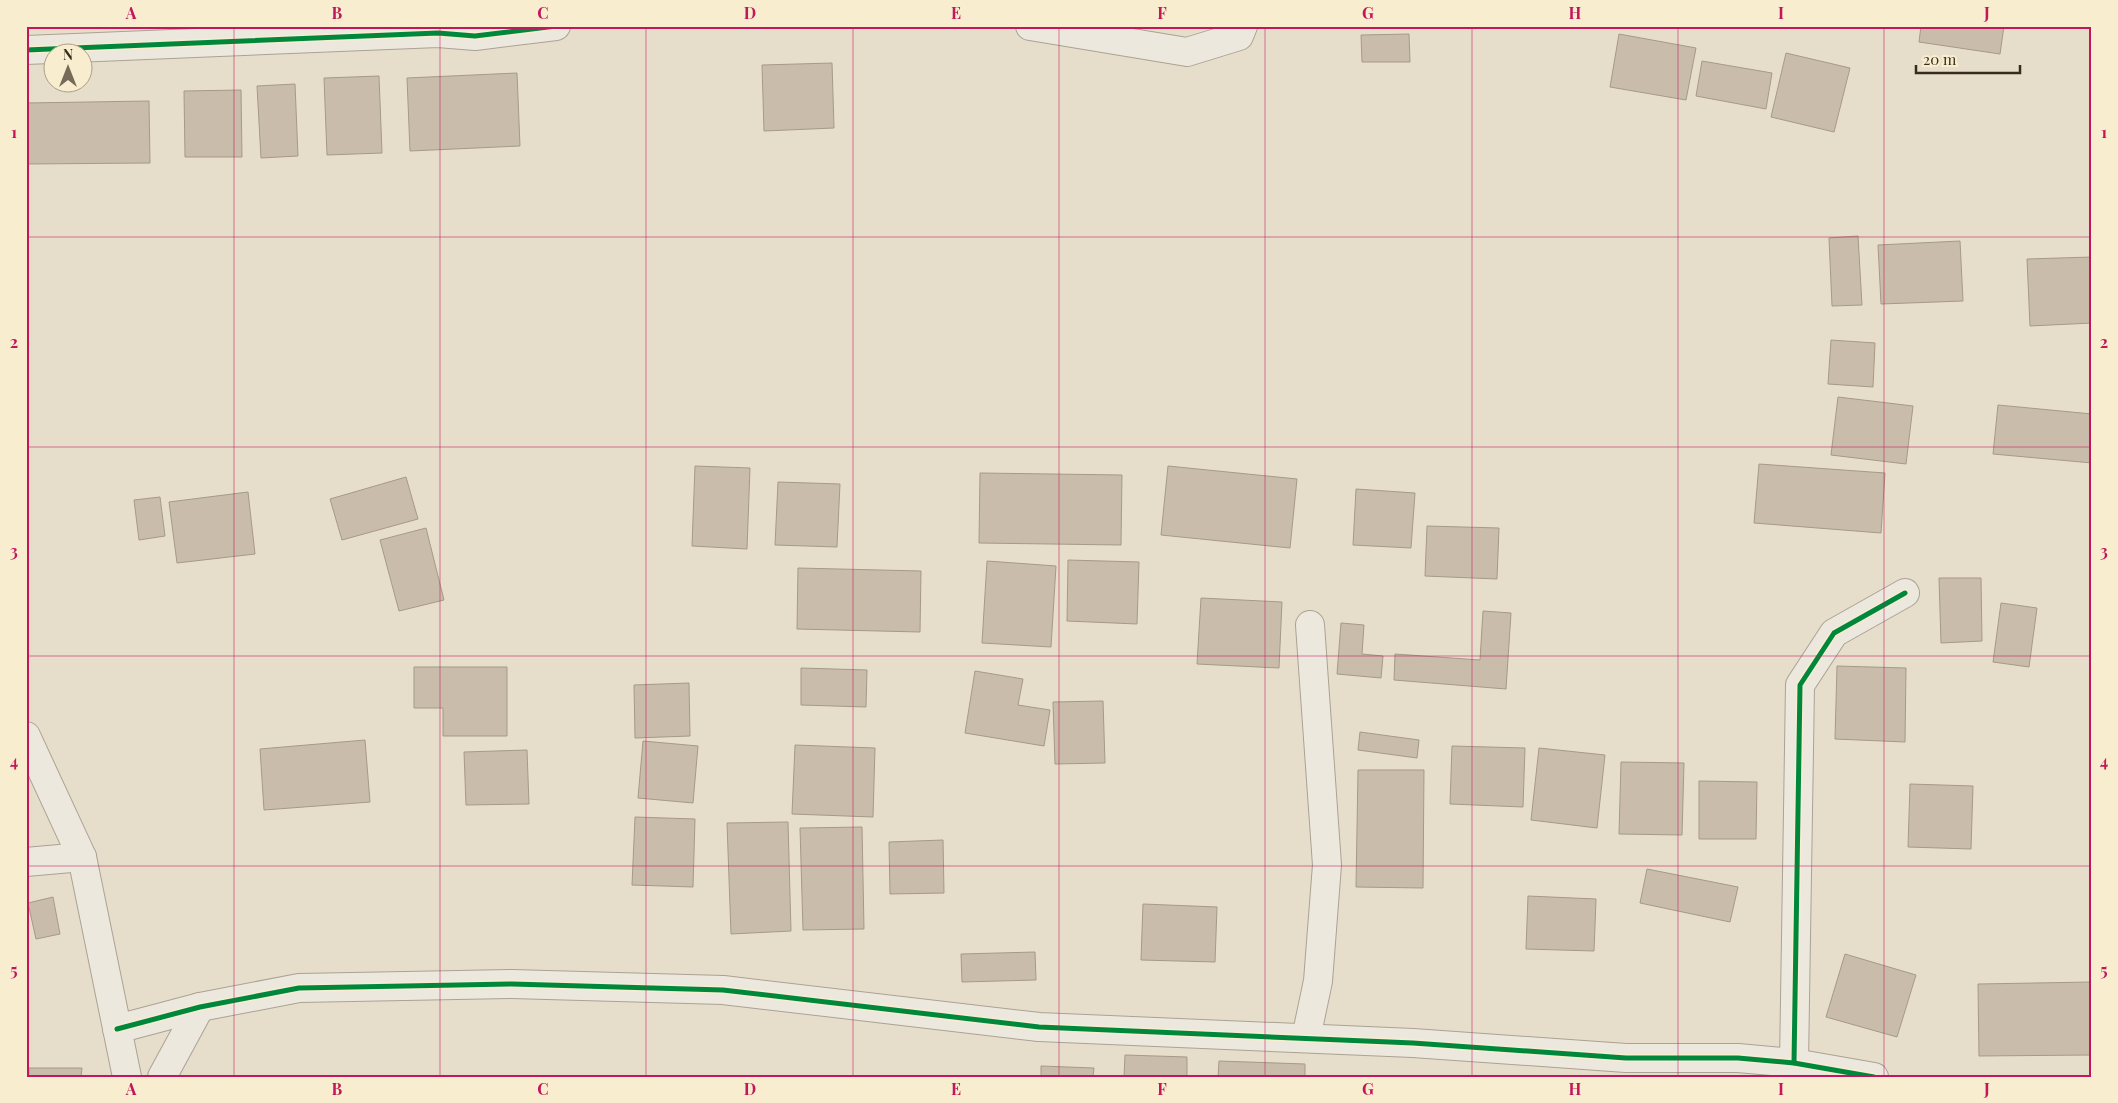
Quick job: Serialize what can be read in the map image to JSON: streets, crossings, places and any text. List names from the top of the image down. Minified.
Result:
{"scale_bar":"20 m","north":"top","grid":{"columns":["A","B","C","D","E","F","G","H","I","J"],"rows":["1","2","3","4","5"]}}
